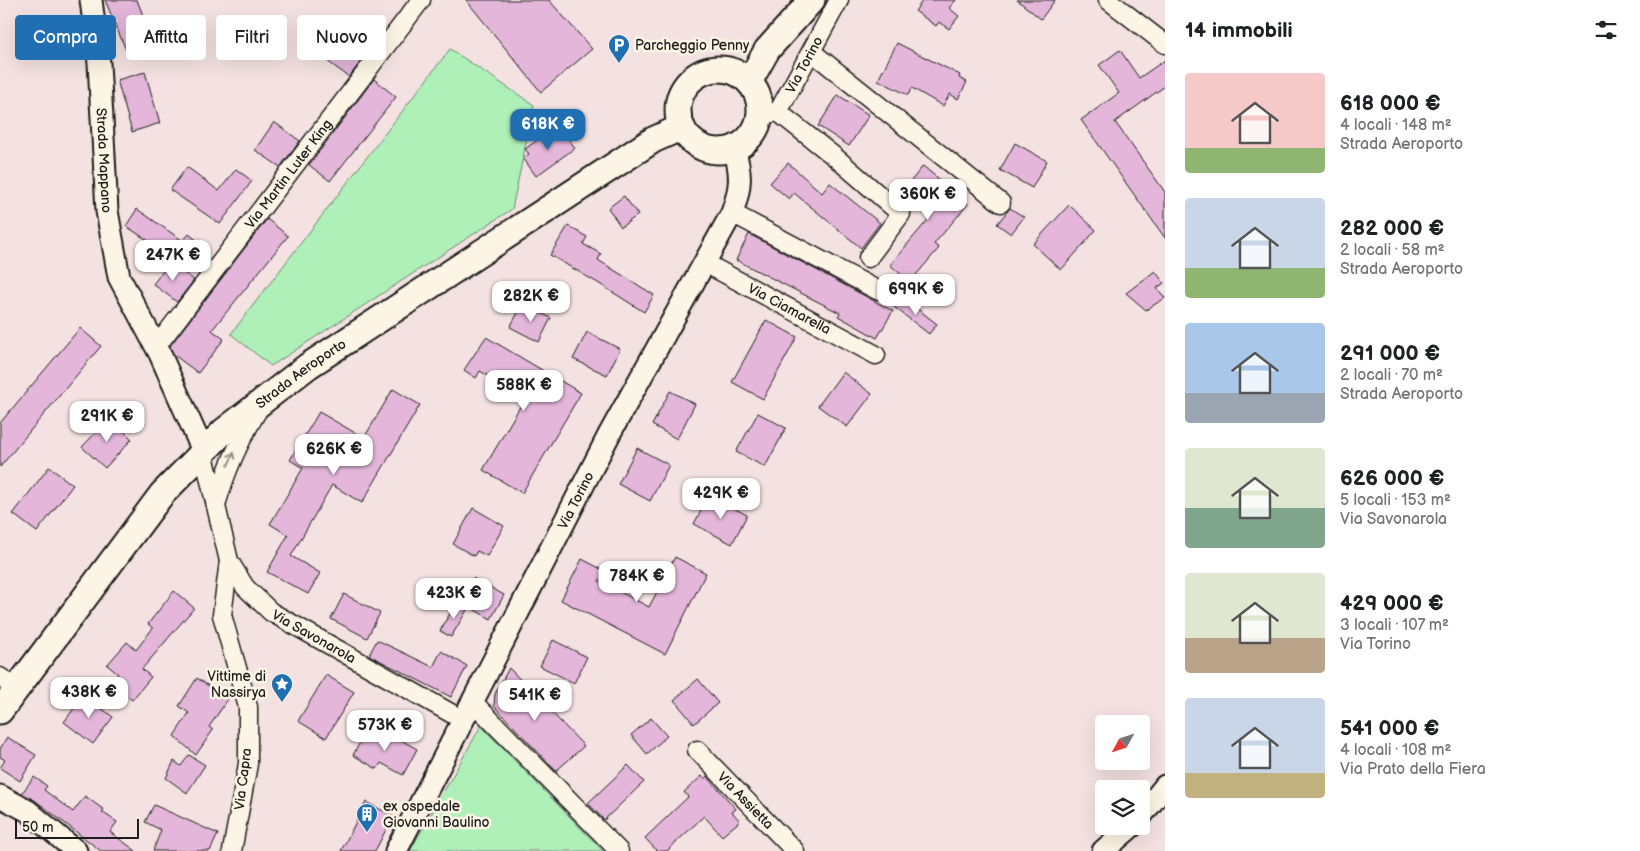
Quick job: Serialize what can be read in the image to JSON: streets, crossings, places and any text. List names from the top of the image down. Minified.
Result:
{"streets":{"main road":["Strada Aeroporto"],"street":["Via Torino","Strada Mappano","Via Martin Luter King","Via Ciamarella","Via Savonarola","Via Capra","Via Assietta"]},"crossings":[["Via Torino","Via Ciamarella"],["Via Torino","Strada Aeroporto"],["Via Torino","Via Savonarola"],["Strada Mappano","Via Martin Luter King"],["Strada Mappano","Strada Aeroporto"],["Strada Mappano","Via Savonarola"],["Strada Aeroporto","Via Savonarola"],["Via Savonarola","Via Capra"]],"places":{"parking":["Parcheggio Penny"],"place":["Vittime di Nassirya"],"building":["ex ospedale Giovanni Baulino"]},"scale_bar":"50 m","north":"bottom left","page":{"heading":"14 immobili","chip":["Compra","Affitta","Filtri","Nuovo"],"list":[{"name":"618 000 €","note":"4 locali · 148 m² · Strada Aeroporto"},{"name":"282 000 €","note":"2 locali · 58 m² · Strada Aeroporto"},{"name":"291 000 €","note":"2 locali · 70 m² · Strada Aeroporto"},{"name":"626 000 €","note":"5 locali · 153 m² · Via Savonarola"},{"name":"429 000 €","note":"3 locali · 107 m² · Via Torino"},{"name":"541 000 €","note":"4 locali · 108 m² · Via Prato della Fiera"}],"price":["618K €","360K €","247K €","699K €","282K €","588K €","291K €","626K €","429K €","784K €","423K €","438K €","541K €","573K €"],"scale":"50 m"}}
